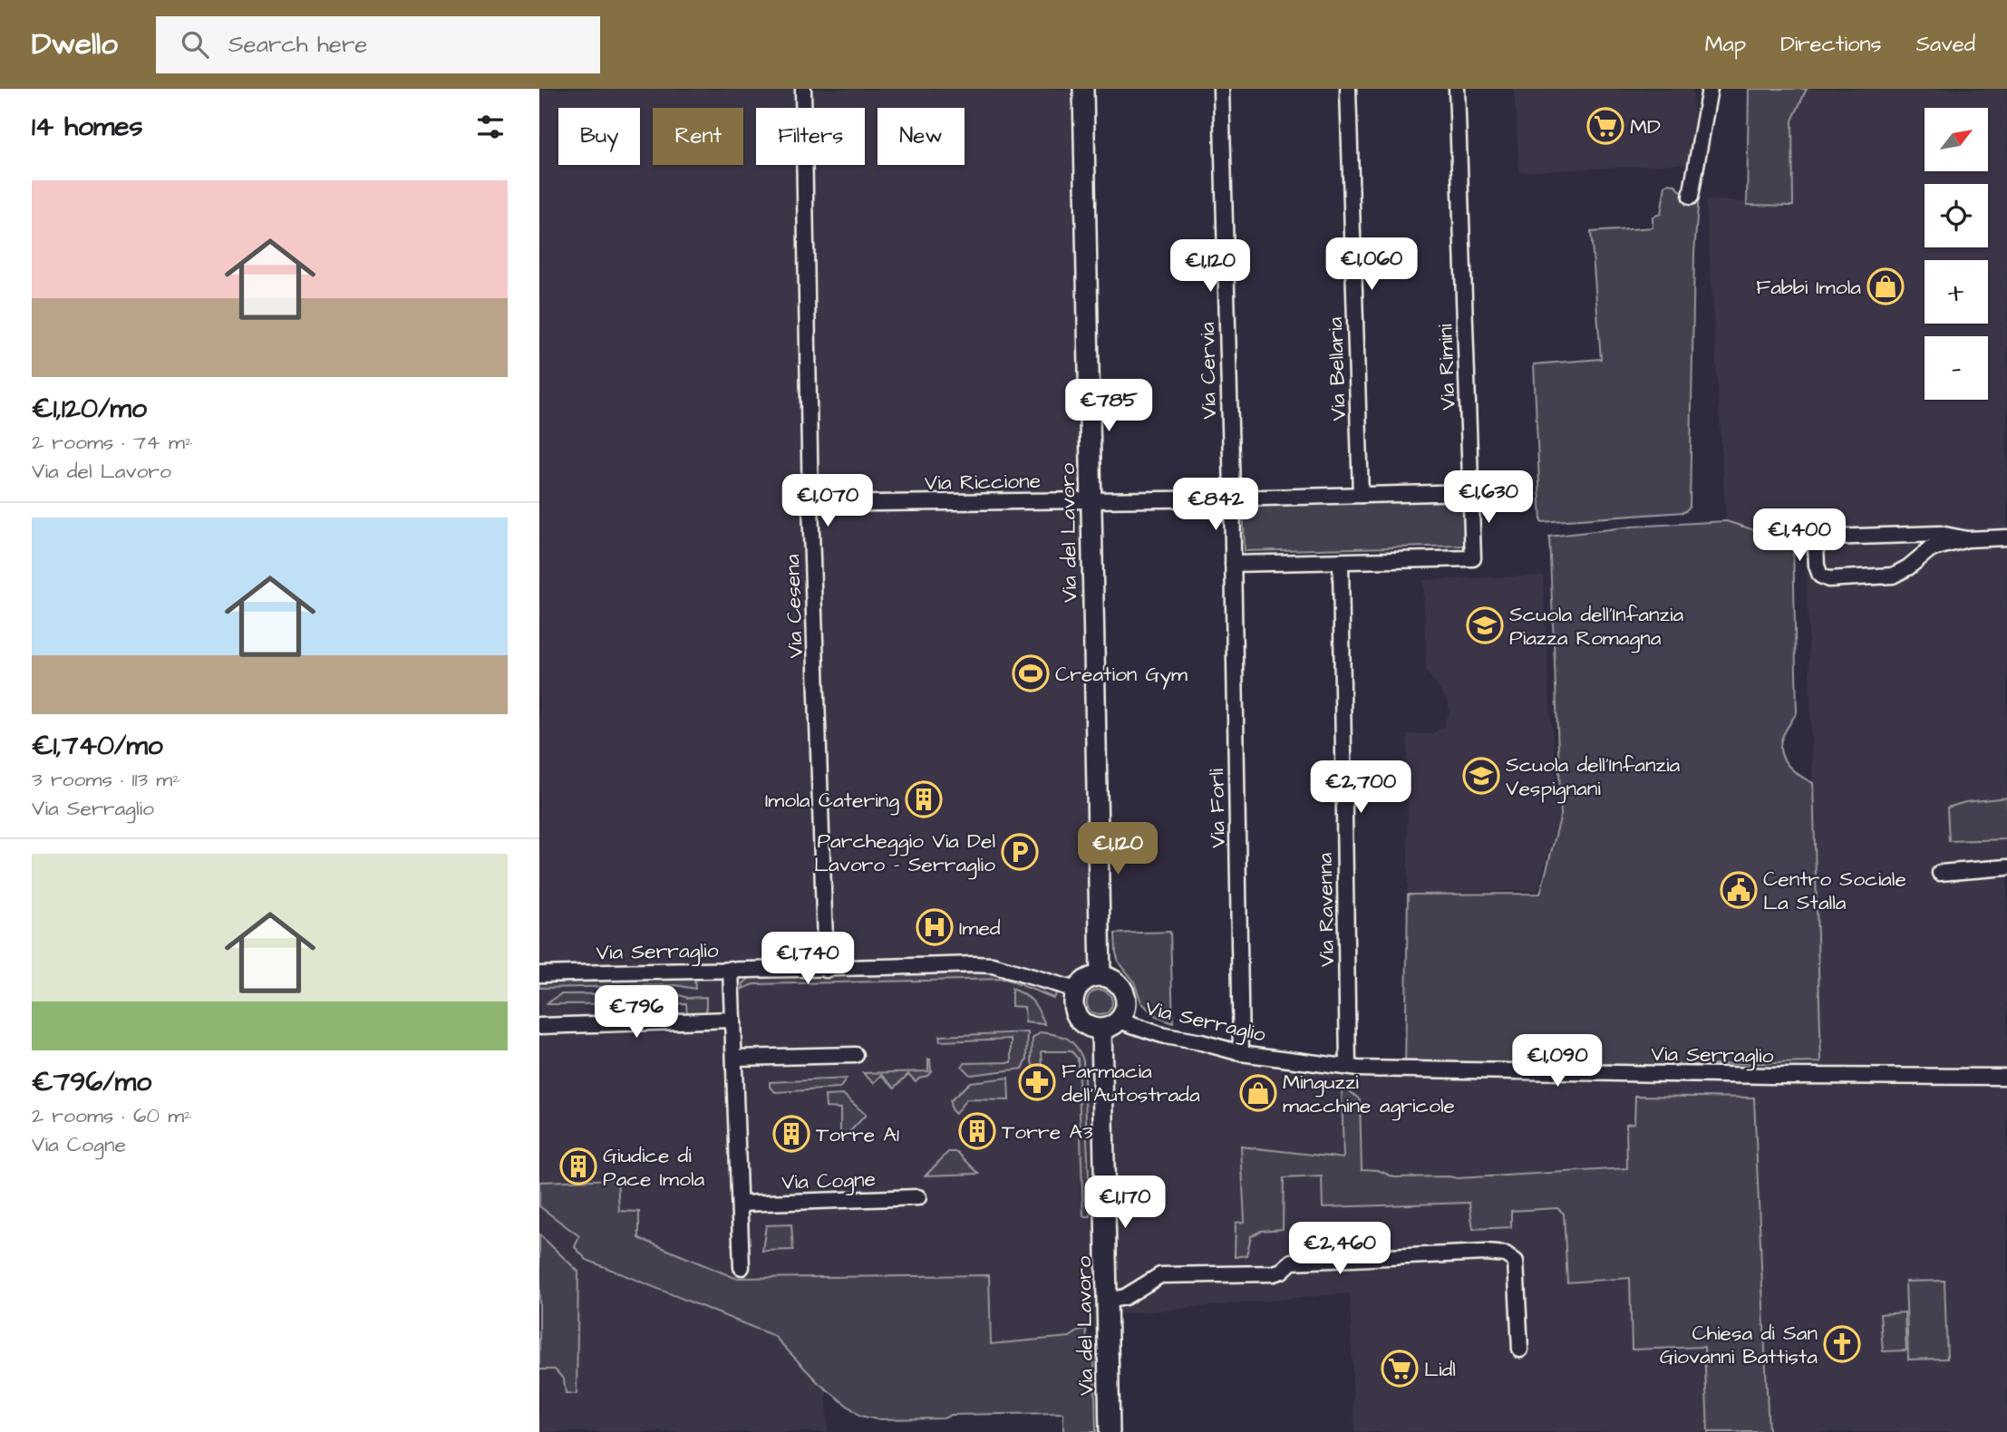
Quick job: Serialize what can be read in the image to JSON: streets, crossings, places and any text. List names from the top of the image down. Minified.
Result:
{"streets":{"main road":["Via del Lavoro"],"street":["Via Rimini","Via Bellaria","Via Cervia","Via Riccione","Via Cesena","Via Forlì","Via Ravenna","Via Serraglio","Via Cogne"]},"crossings":[["Via Rimini","Via Riccione"],["Via Rimini","Via Ravenna"],["Via Bellaria","Via Riccione"],["Via Cervia","Via Riccione"],["Via Cervia","Via Forlì"],["Via Riccione","Via del Lavoro"],["Via Riccione","Via Cesena"],["Via del Lavoro","Via Serraglio"],["Via Cesena","Via Serraglio"],["Via Forlì","Via Serraglio"],["Via Ravenna","Via Serraglio"]],"places":{"supermarket":["MD","Lidl"],"shop":["Fabbi Imola","Minguzzi macchine agricole"],"school or university":["Scuola dell'Infanzia Piazza Romagna","Scuola dell'Infanzia Vespignani"],"sports":["Creation Gym"],"building":["Imola Catering","Torre A3","Torre A1","Giudice di Pace Imola"],"parking":["Parcheggio Via Del Lavoro - Serraglio"],"public building":["Centro Sociale La Stalla"],"hospital":["Imed"],"pharmacy":["Farmacia dell'Autostrada"],"church":["Chiesa di San Giovanni Battista"]},"north":"top right","page":{"header":"Dwello","search":"Search here","nav":["Map","Directions","Saved"],"heading":"14 homes","map_buttons":["+","−"],"chip":["Buy","Rent","Filters","New"],"list":[{"name":"€1,120/mo","note":"2 rooms · 74 m² · Via del Lavoro"},{"name":"€1,740/mo","note":"3 rooms · 113 m² · Via Serraglio"},{"name":"€796/mo","note":"2 rooms · 60 m² · Via Cogne"}],"price":["€1,060","€1,120","€785","€1,630","€1,070","€842","€1,400","€2,700","€1,120","€1,740","€796","€1,090","€1,170","€2,460"]}}
